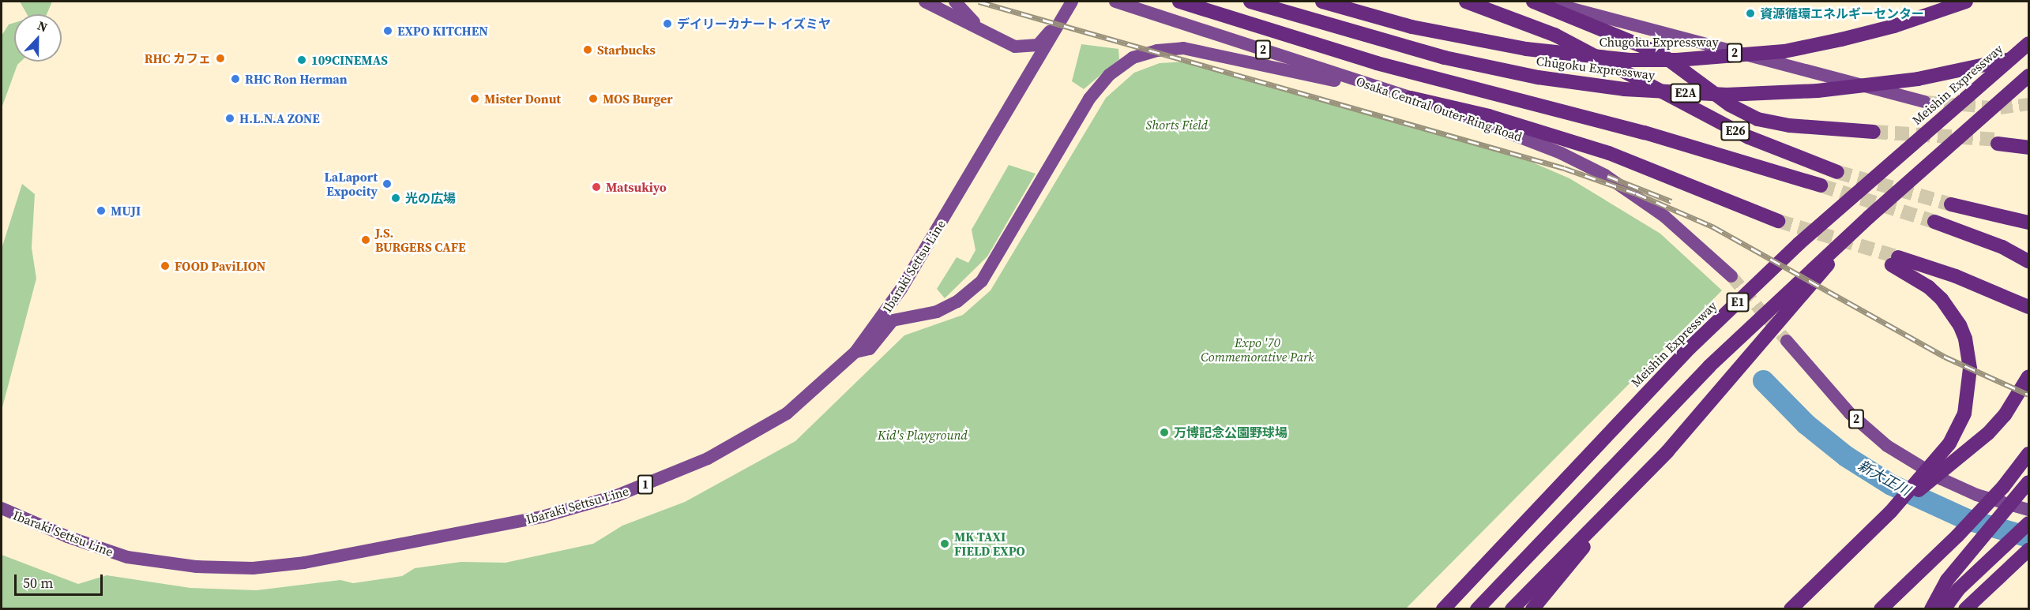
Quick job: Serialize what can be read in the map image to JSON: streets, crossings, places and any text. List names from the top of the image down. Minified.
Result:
{"streets":{"highway":["Chugoku Expressway","Chūgoku Expressway","Meishin Expressway","E2A","E26","E1"],"main road":["2","Osaka Central Outer Ring Road","Ibaraki Settsu Line","1"]},"water":["新大正川"],"parks":["Shorts Field","Expo '70 Commemorative Park","Kid's Playground"],"places":["資源循環エネルギーセンター","デイリーカナート イズミヤ","EXPO KITCHEN","Starbucks","RHC カフェ","109CINEMAS","RHC Ron Herman","Mister Donut","MOS Burger","H.L.N.A ZONE","LaLaport Expocity","Matsukiyo","光の広場","MUJI","J.S. BURGERS CAFE","FOOD PaviLION","万博記念公園野球場","MK TAXI FIELD EXPO"],"scale_bar":"50 m","north":"top"}
